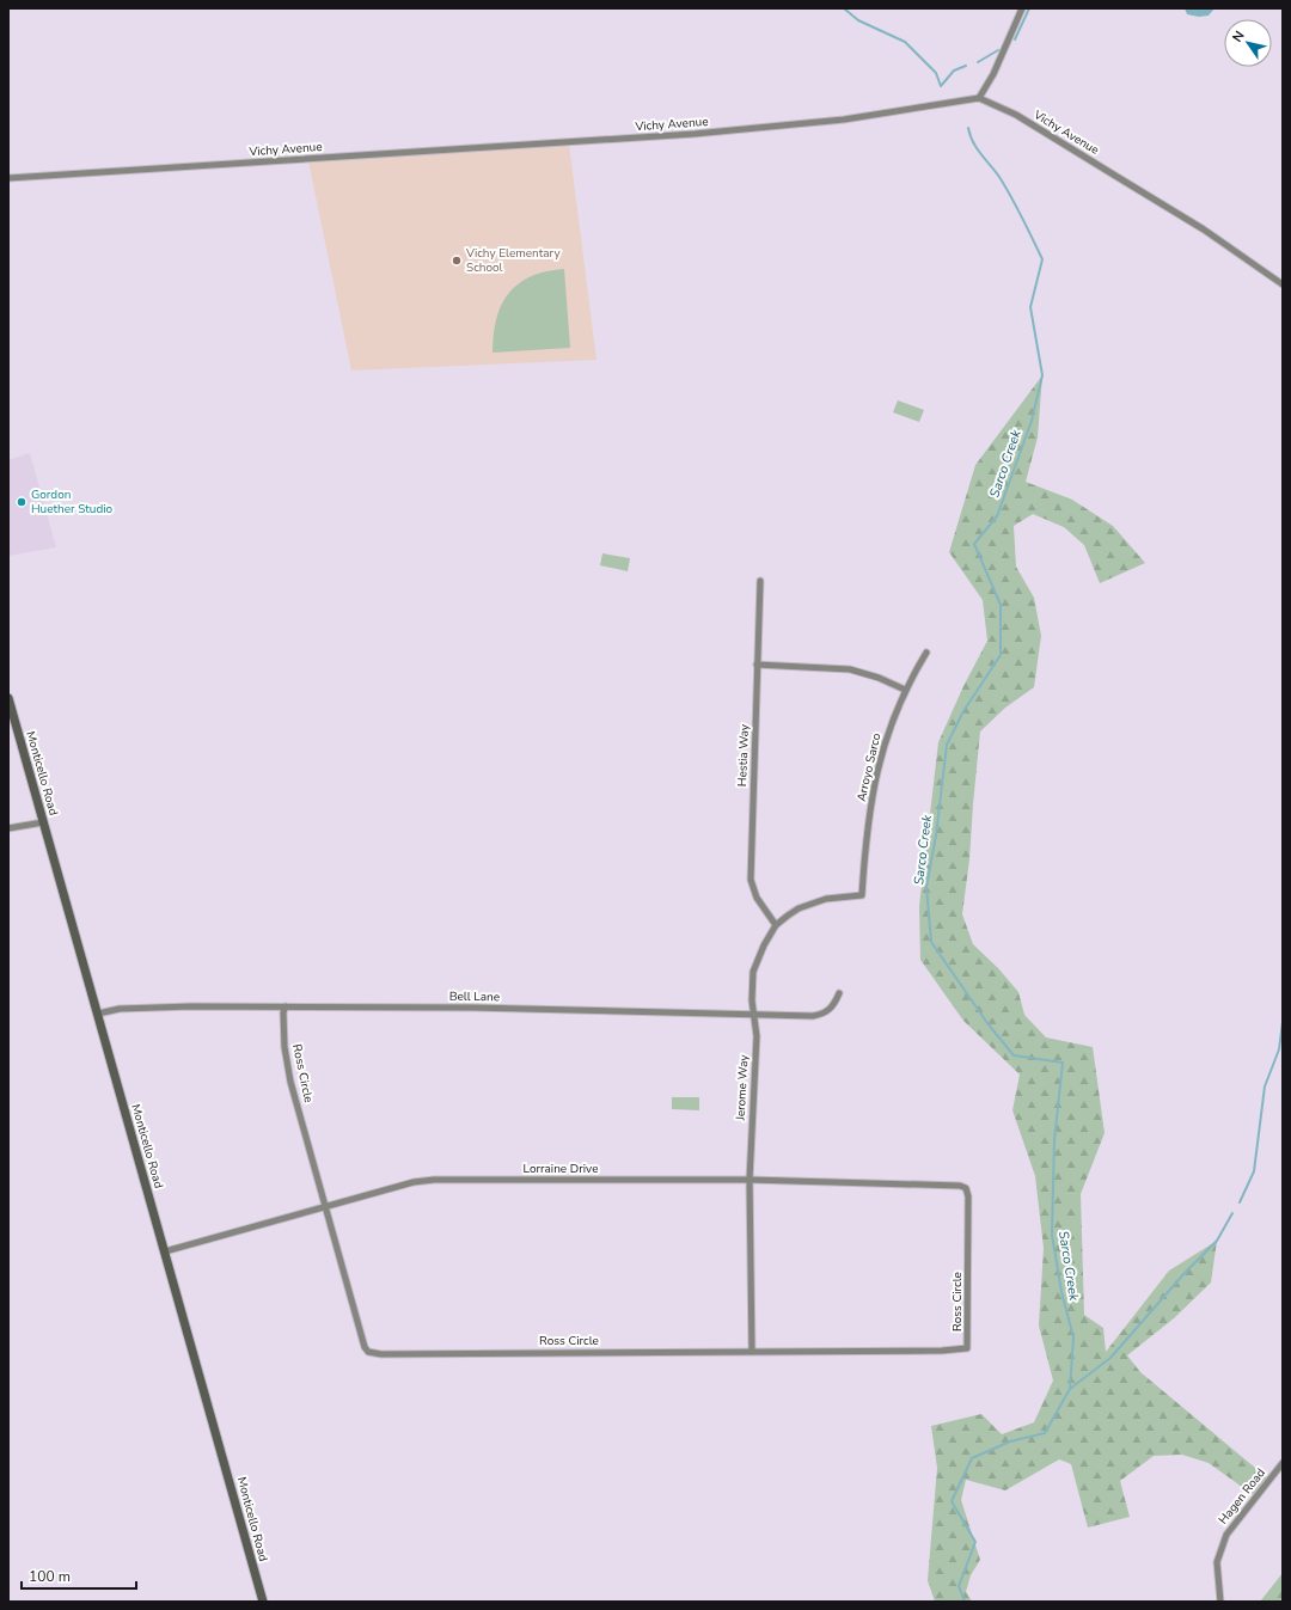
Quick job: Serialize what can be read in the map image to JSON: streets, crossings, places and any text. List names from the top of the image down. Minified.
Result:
{"streets":{"main road":["Monticello Road"],"street":["Vichy Avenue","Hestia Way","Arroyo Sarco","Bell Lane","Ross Circle","Jerome Way","Lorraine Drive","Hagen Road"]},"crossings":[["Hestia Way","Jerome Way"],["Arroyo Sarco","Jerome Way"],["Monticello Road","Bell Lane"],["Monticello Road","Lorraine Drive"],["Bell Lane","Ross Circle"],["Bell Lane","Jerome Way"],["Ross Circle","Jerome Way"],["Ross Circle","Lorraine Drive"],["Jerome Way","Lorraine Drive"]],"water":["Sarco Creek"],"places":["Vichy Elementary School","Gordon Huether Studio"],"scale_bar":"100 m","north":"top left"}
